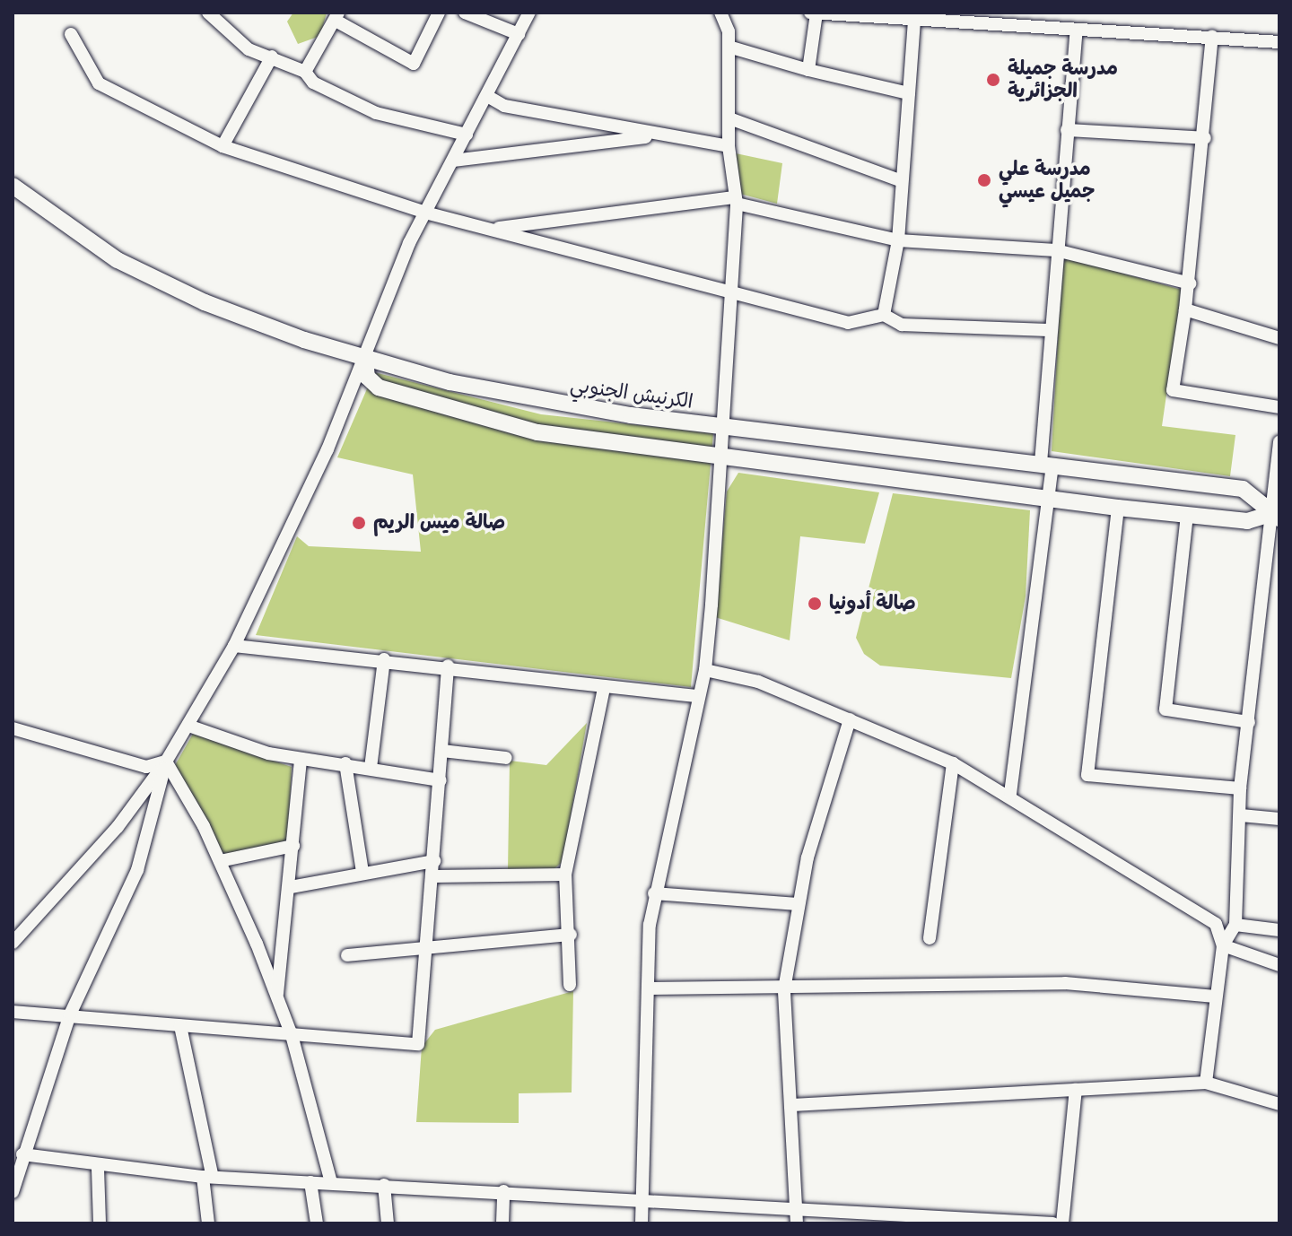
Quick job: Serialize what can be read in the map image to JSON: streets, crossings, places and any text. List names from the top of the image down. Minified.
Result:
{"streets":{"main road":["الكرنيش الجنوبي"]},"places":["مدرسة جميلة الجزائرية","مدرسة علي جميل عيسي","صالة ميس الريم","صالة أدونيا"]}
